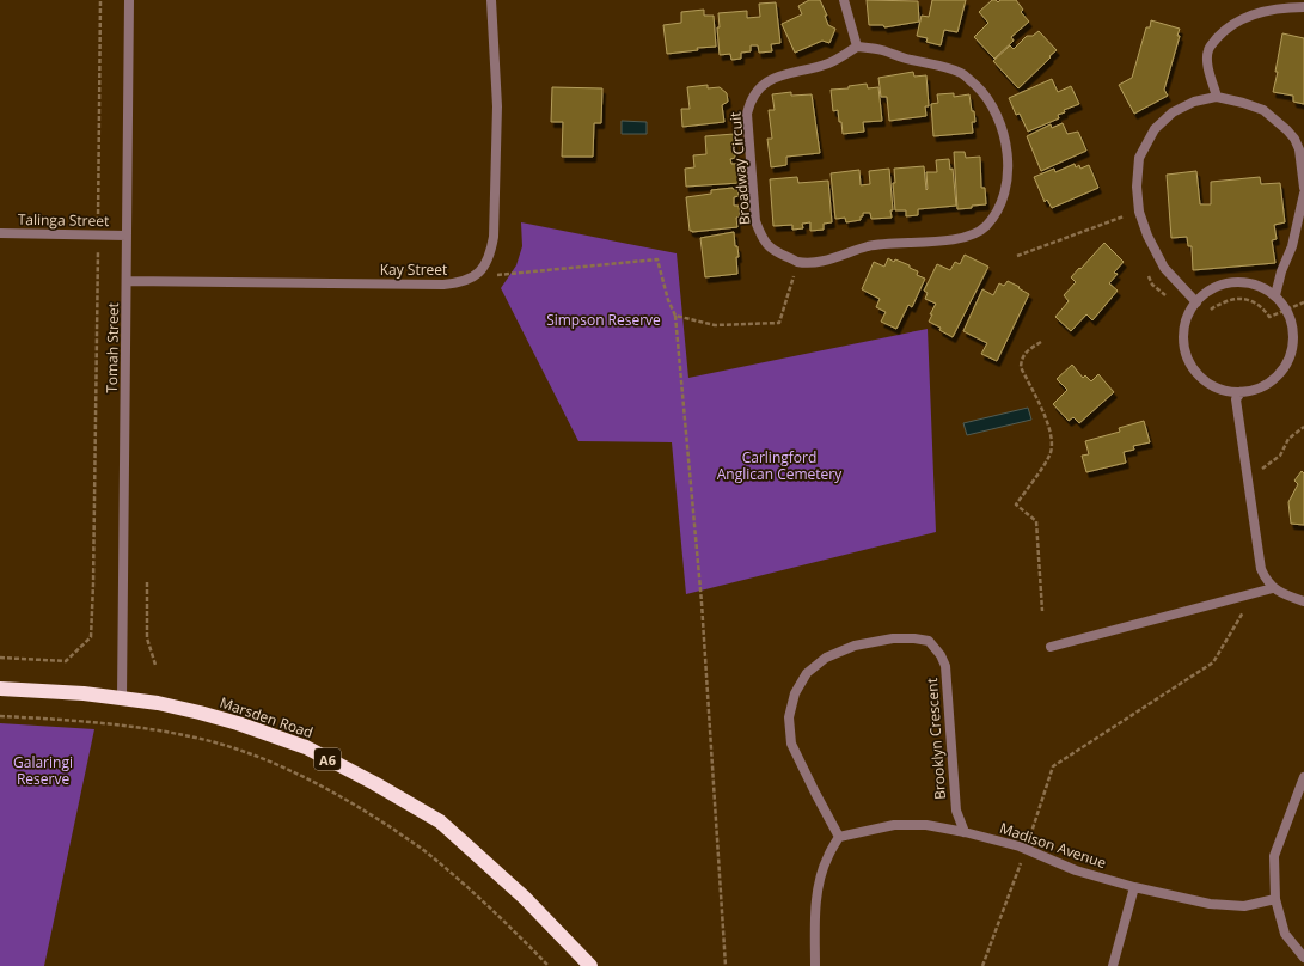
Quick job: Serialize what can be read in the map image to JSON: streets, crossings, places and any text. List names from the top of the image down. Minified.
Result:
{"streets":{"highway":["Marsden Road","A6"],"street":["Broadway Circuit","Talinga Street","Kay Street","Tomah Street","Brooklyn Crescent","Madison Avenue"]},"crossings":[["Talinga Street","Tomah Street"],["Kay Street","Tomah Street"],["Tomah Street","Marsden Road"],["Brooklyn Crescent","Madison Avenue"]],"parks":["Simpson Reserve","Carlingford Anglican Cemetery","Galaringi Reserve"]}
